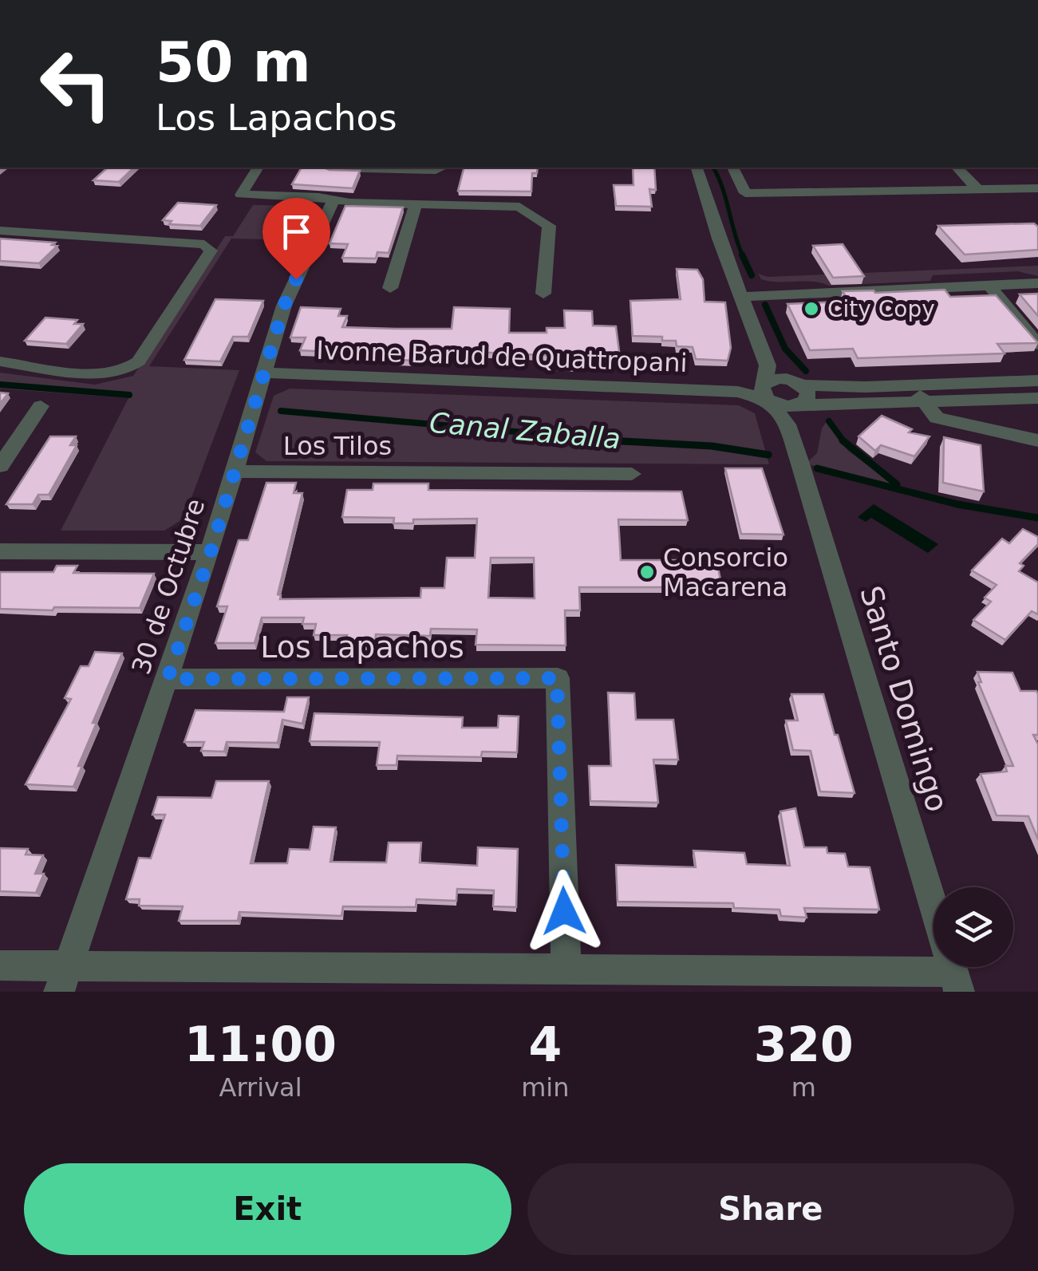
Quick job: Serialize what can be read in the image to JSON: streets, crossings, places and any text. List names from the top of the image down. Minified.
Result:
{"streets":{"street":["Ivonne Barud de Quattropani","Los Tilos","30 de Octubre","Los Lapachos","Santo Domingo"]},"crossings":[["Ivonne Barud de Quattropani","30 de Octubre"],["Ivonne Barud de Quattropani","Santo Domingo"],["Los Tilos","30 de Octubre"],["30 de Octubre","Los Lapachos"]],"water":["Canal Zaballa"],"places":["City Copy","Consorcio Macarena"],"page":{"turn":["50 m","Los Lapachos"],"eta":["11:00","Arrival","4","min","320","m"],"buttons":["Exit","Share"]}}
